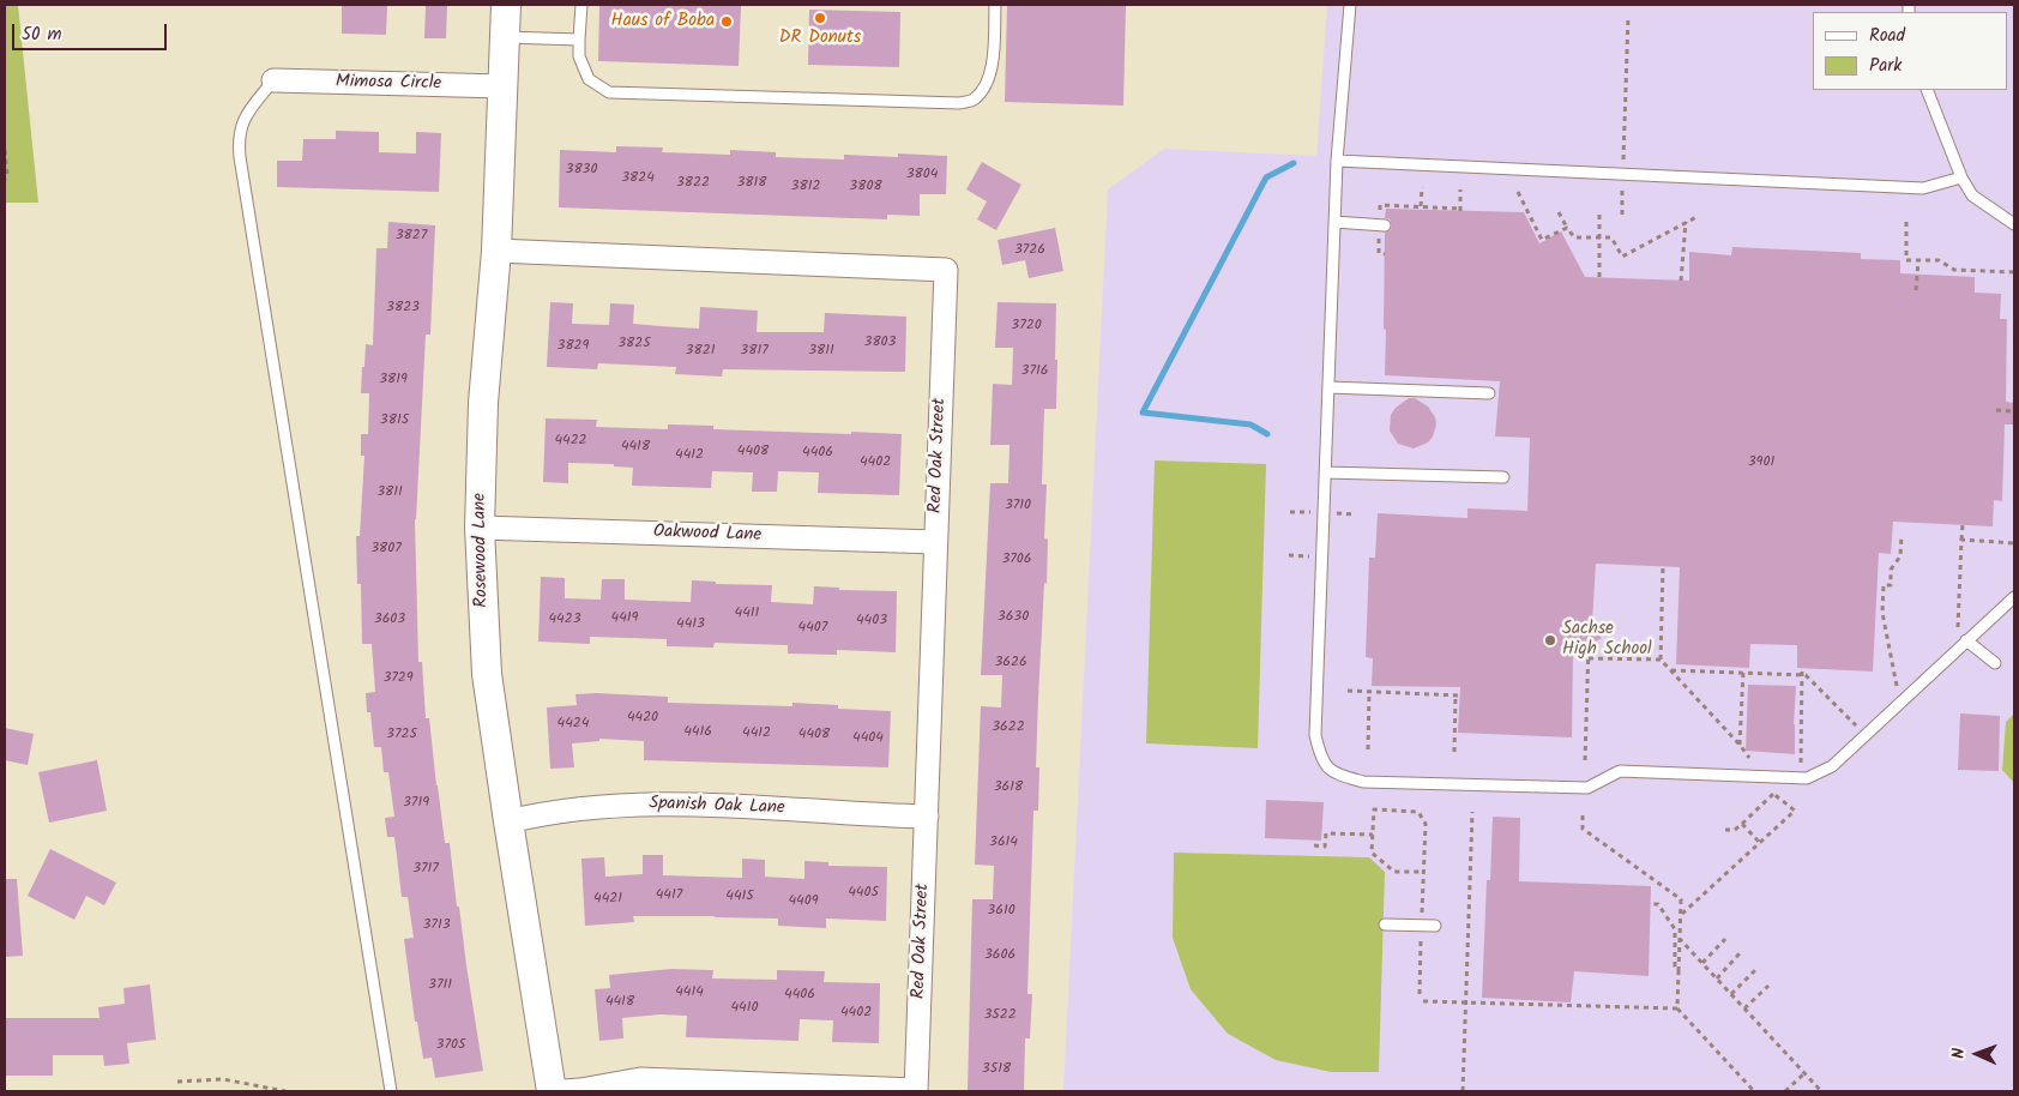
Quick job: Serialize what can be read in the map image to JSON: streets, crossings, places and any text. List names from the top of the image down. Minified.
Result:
{"streets":{"street":["Mimosa Circle","Red Oak Street","Oakwood Lane","Rosewood Lane","Spanish Oak Lane"]},"crossings":[["Mimosa Circle","Rosewood Lane"],["Red Oak Street","Oakwood Lane"],["Red Oak Street","Rosewood Lane"],["Red Oak Street","Spanish Oak Lane"],["Oakwood Lane","Rosewood Lane"],["Rosewood Lane","Spanish Oak Lane"]],"places":["DR Donuts","Haus of Boba","Sachse High School"],"house_numbers":["3830","3804","3824","3822","3818","3812","3808","3827","3726","3823","3720","3803","3825","3829","3821","3817","3811","3716","3819","3815","4422","4418","4408","4406","4412","4402","3901","3811","3710","3807","3706","4411","3630","4419","3603","4423","4403","4413","4407","3626","3729","4420","4424","3622","4416","4412","3725","4408","4404","3618","3719","3614","3717","4405","4417","4415","4421","4409","3610","3713","3606","3711","4414","4406","4418","4410","4402","3522","3705","3518"],"legend":["Road","Park"],"scale_bar":"50 m","north":"left"}
